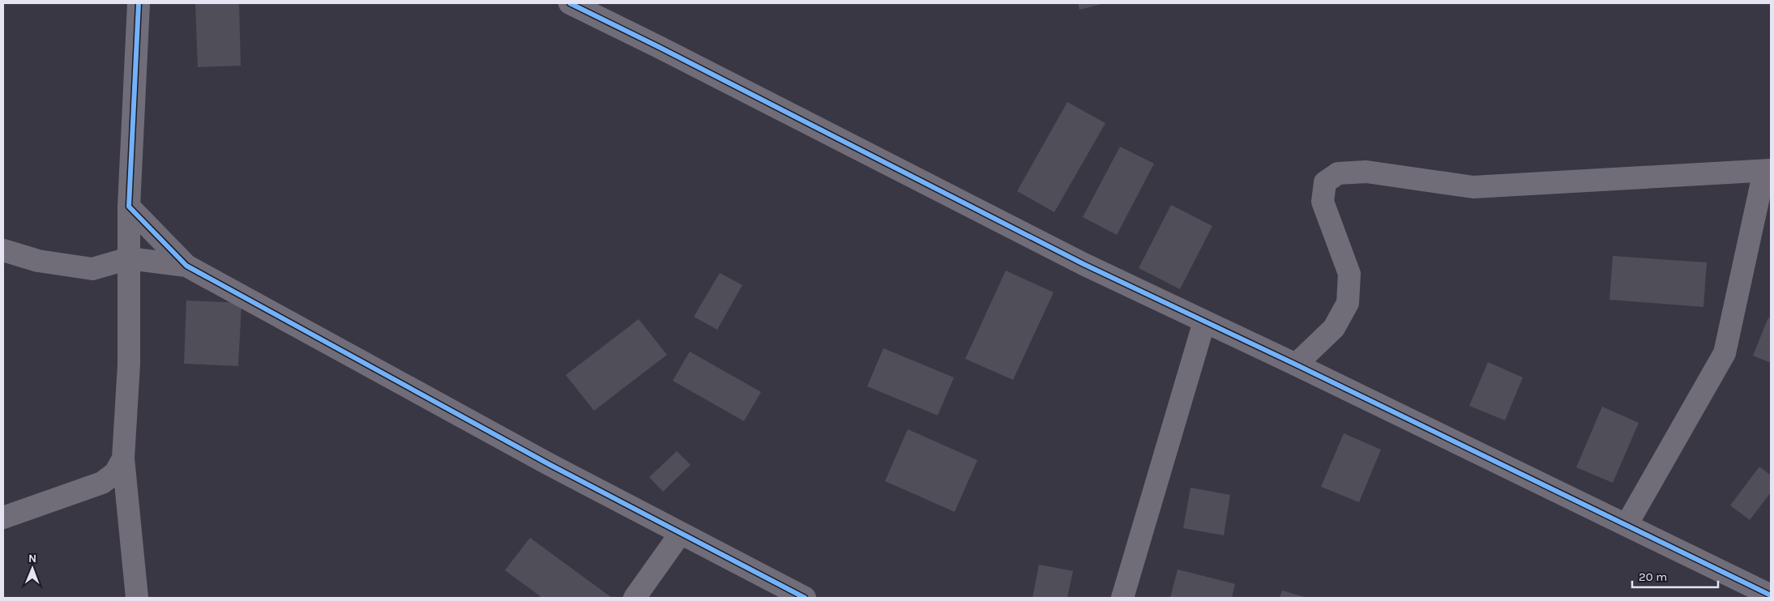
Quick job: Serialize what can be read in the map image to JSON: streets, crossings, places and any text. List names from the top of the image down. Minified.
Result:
{"scale_bar":"20 m","north":"top"}
